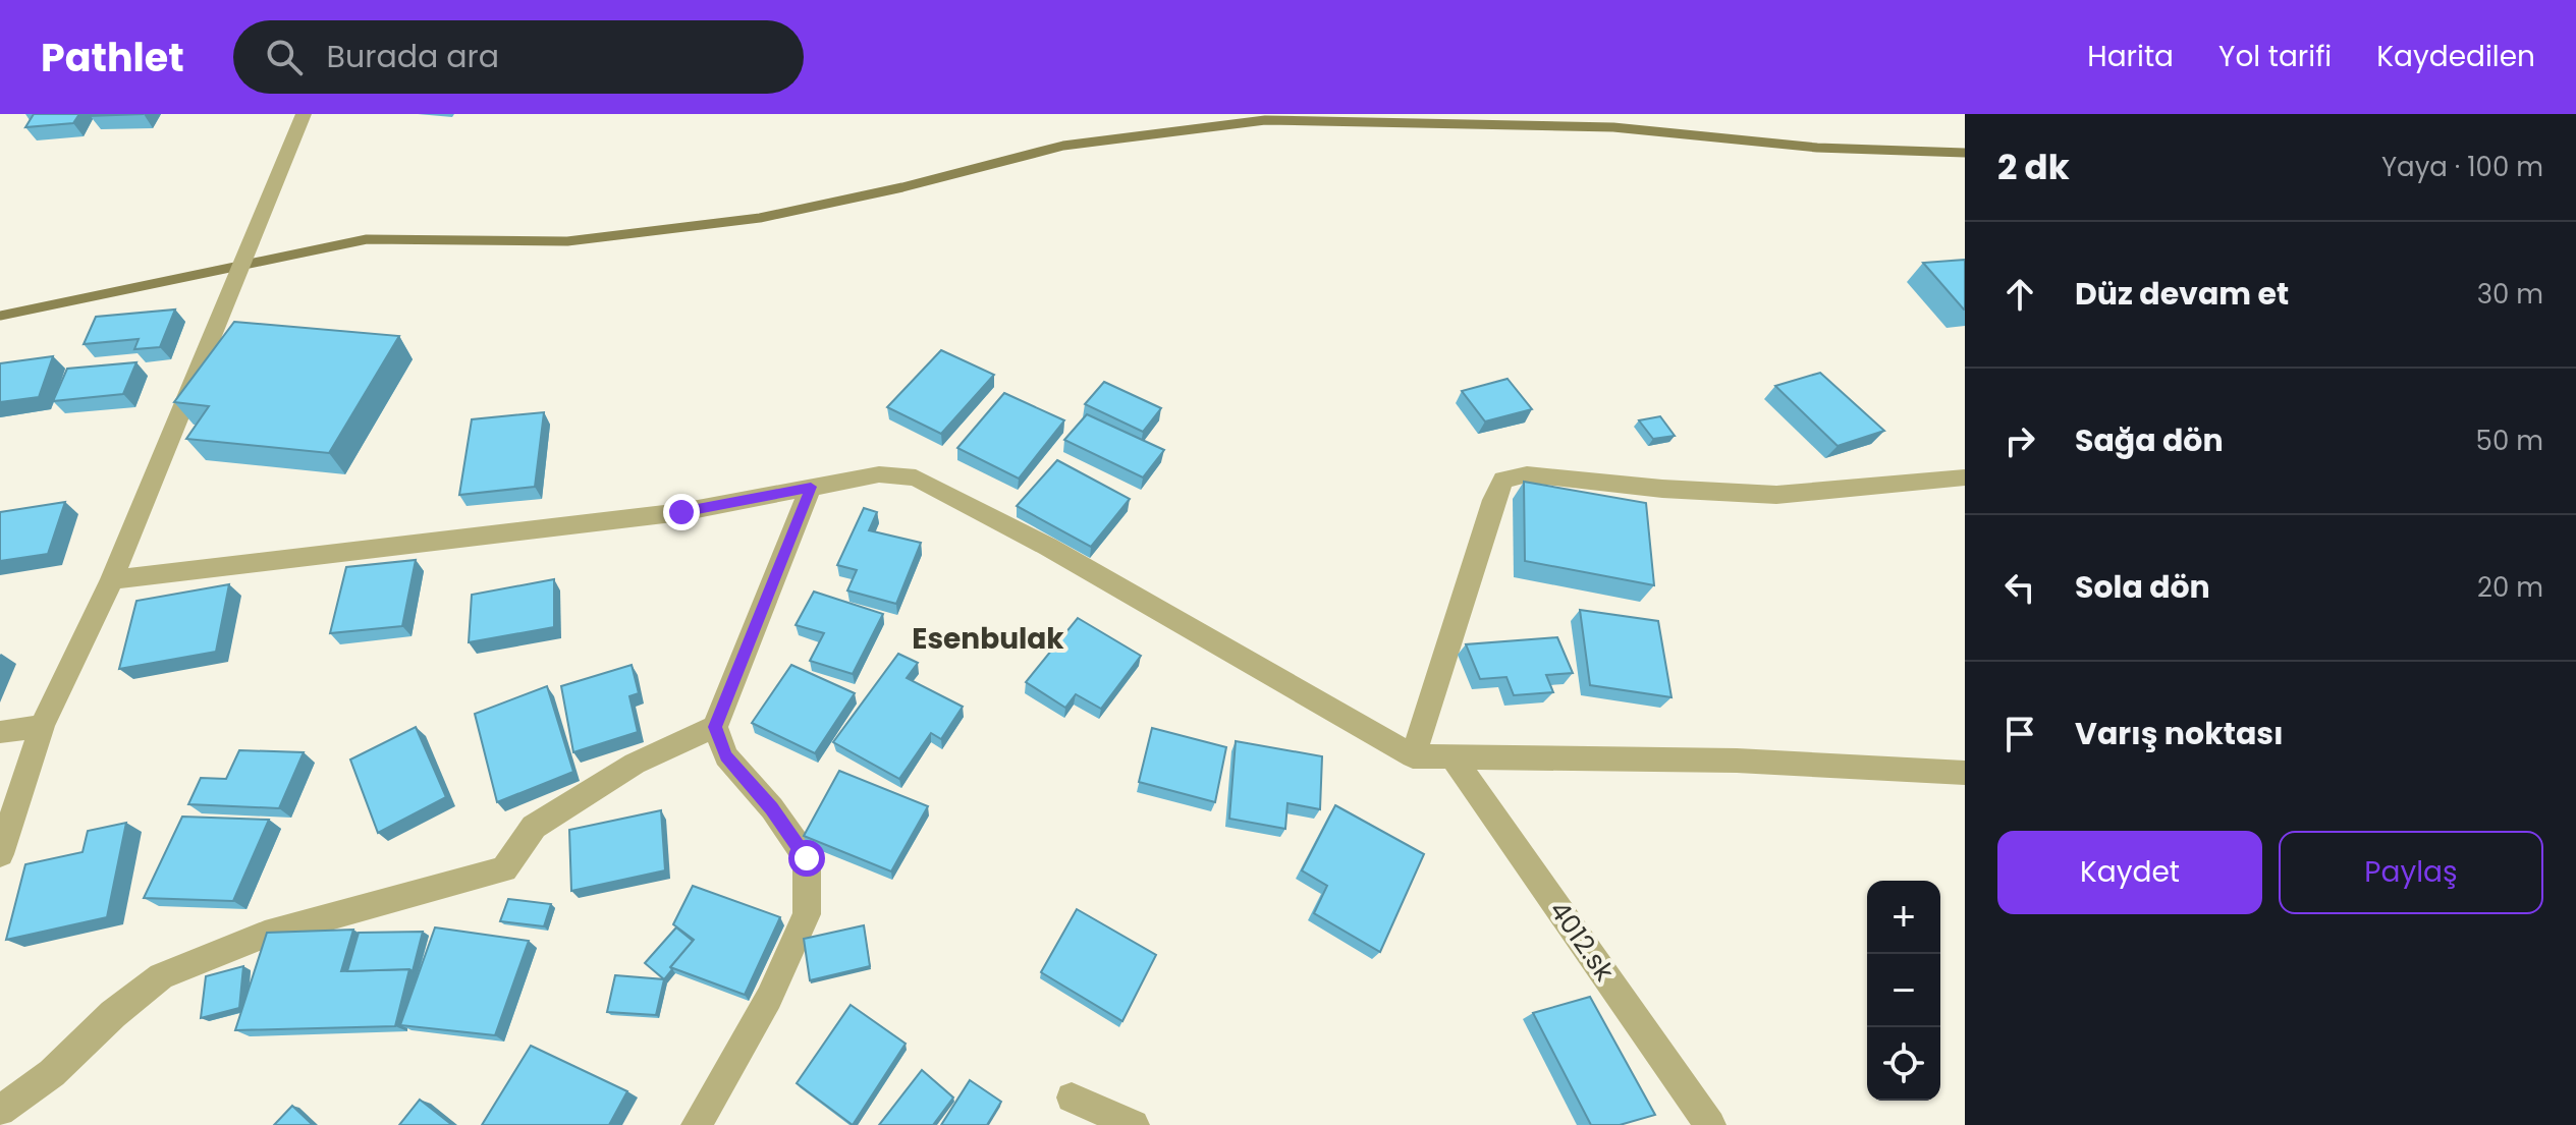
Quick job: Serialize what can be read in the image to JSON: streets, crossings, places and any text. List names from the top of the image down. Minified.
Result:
{"streets":{"street":["4012.sk"]},"districts":["Esenbulak"],"page":{"header":"Pathlet","search":"Burada ara","nav":["Harita","Yol tarifi","Kaydedilen"],"heading":["2 dk","Yaya · 100 m"],"list":[["Düz devam et","30 m"],["Sağa dön","50 m"],["Sola dön","20 m"],"Varış noktası"],"buttons":["Kaydet","Paylaş"],"map_buttons":["+","−"]}}
